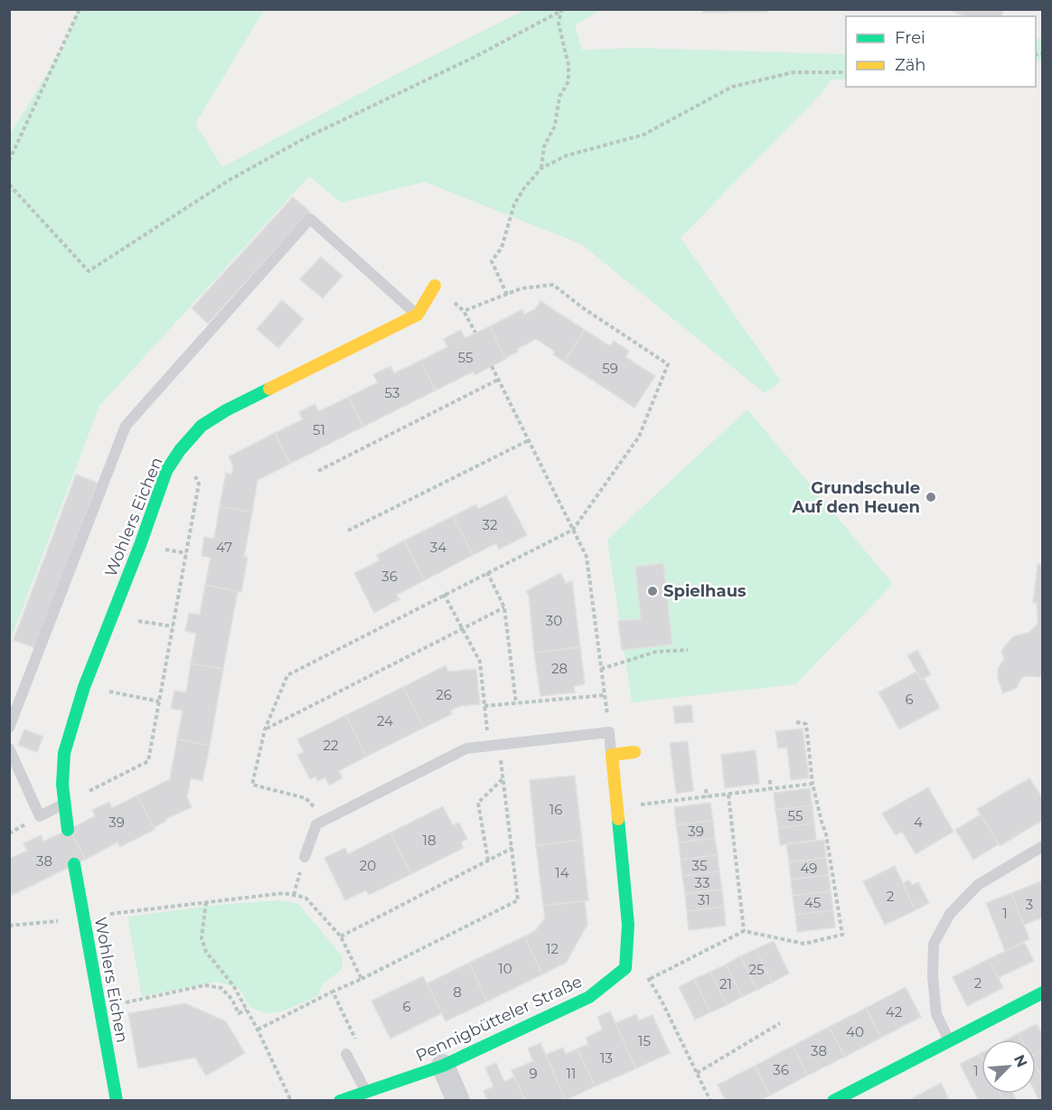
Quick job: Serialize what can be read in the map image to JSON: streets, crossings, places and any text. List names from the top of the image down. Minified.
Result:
{"streets":{"street":["Wohlers Eichen","Pennigbütteler Straße"]},"places":["Grundschule Auf den Heuen","Spielhaus"],"house_numbers":["55","59","53","51","32","47","34","36","30","28","26","6","24","22","16","55","39","4","39","18","38","20","35","49","14","33","2","31","45","3","1","12","10","25","2","21","8","6","42","40","15","38","13","36","1","9","11"],"legend":["Frei","Zäh"],"north":"top right"}
